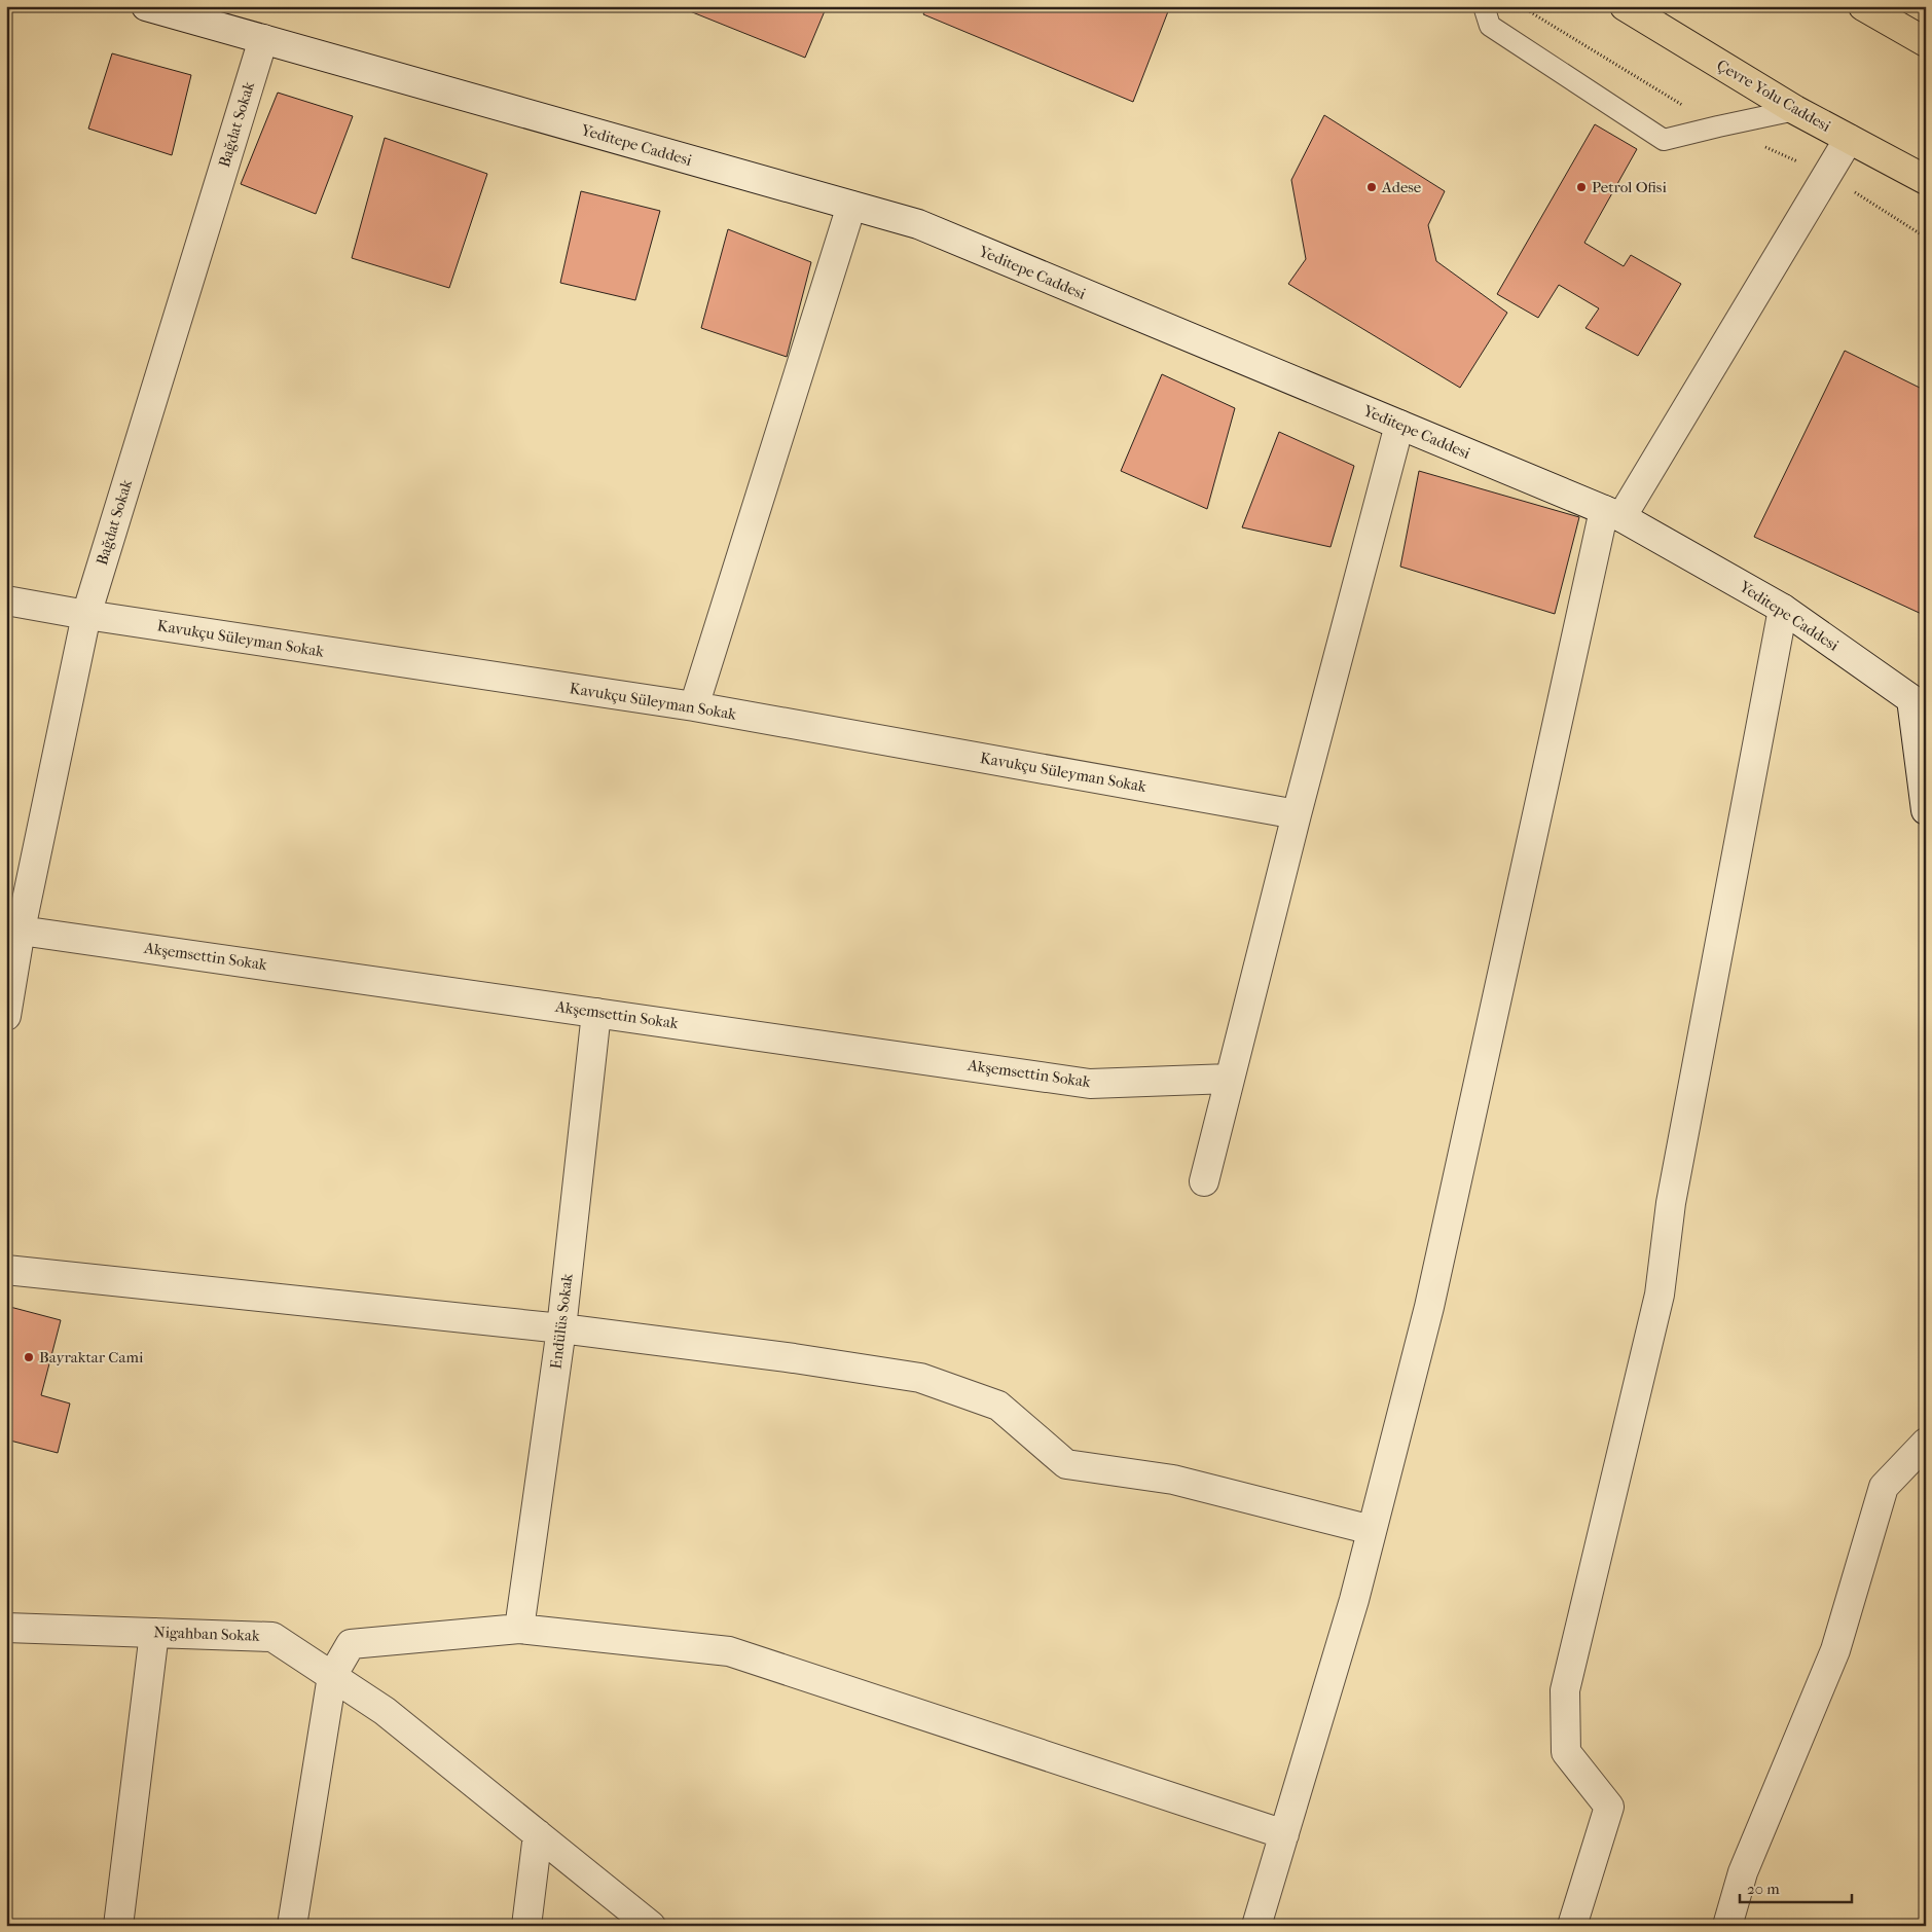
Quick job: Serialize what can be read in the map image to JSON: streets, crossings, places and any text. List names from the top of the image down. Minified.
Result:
{"streets":{"highway":["Çevre Yolu Caddesi"],"street":["Bağdat Sokak","Yeditepe Caddesi","Kavukçu Süleyman Sokak","Akşemsettin Sokak","Endülüs Sokak","Nigahban Sokak"]},"crossings":[["Bağdat Sokak","Yeditepe Caddesi"],["Bağdat Sokak","Kavukçu Süleyman Sokak"],["Bağdat Sokak","Akşemsettin Sokak"],["Akşemsettin Sokak","Endülüs Sokak"]],"places":["Adese","Petrol Ofisi","Bayraktar Cami"],"scale_bar":"20 m"}
